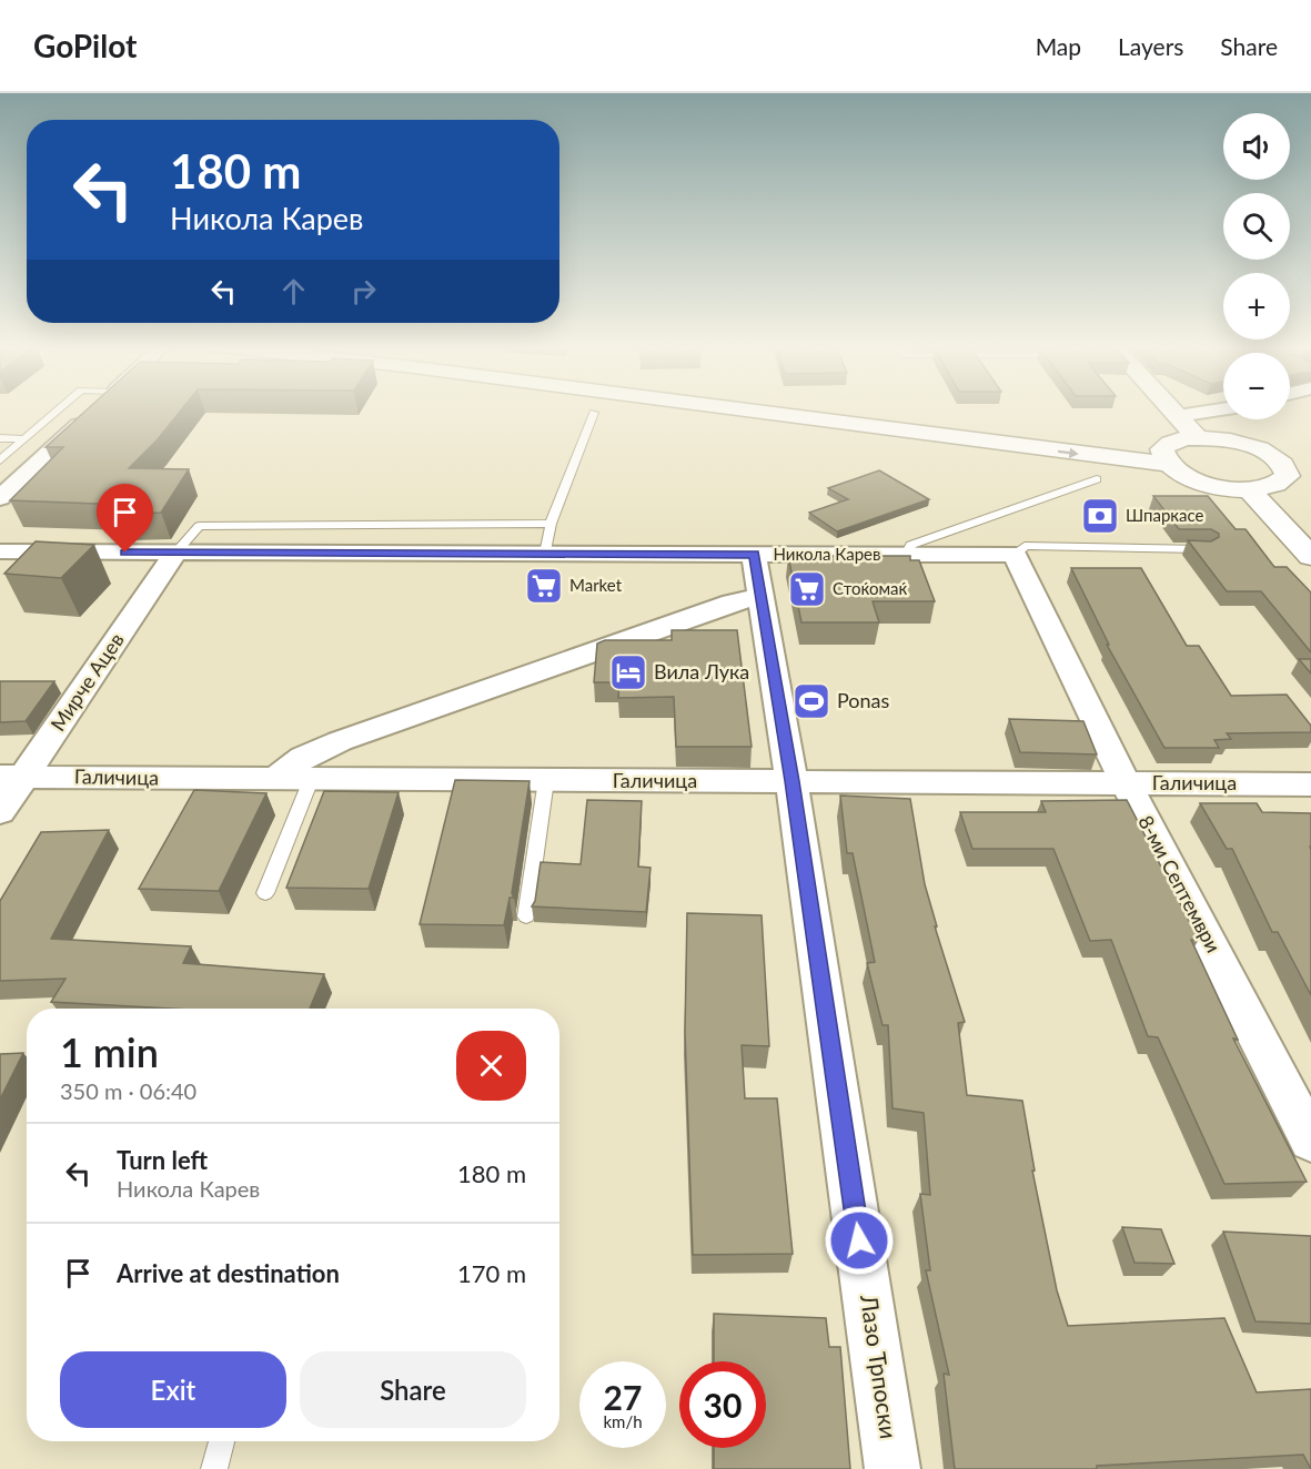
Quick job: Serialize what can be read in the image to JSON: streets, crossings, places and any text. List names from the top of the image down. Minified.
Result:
{"streets":{"street":["Никола Карев","Мирче Ацев","Галичица","8-ми Септември","Лазо Трпоски"]},"crossings":[["Никола Карев","Мирче Ацев"],["Никола Карев","8-ми Септември"],["Никола Карев","Лазо Трпоски"],["Мирче Ацев","Галичица"],["Галичица","8-ми Септември"],["Галичица","Лазо Трпоски"]],"places":{"bank":["Шпаркасе"],"supermarket":["Market","Стоќомаќ"],"hotel":["Вила Лука"],"sports":["Ponas"]},"page":{"header":"GoPilot","nav":["Map","Layers","Share"],"map_buttons":["+","−"],"turn":["180 m","Никола Карев"],"heading":["1 min","350 m · 06:40"],"list":[{"name":"Turn left","note":"Никола Карев","value":"180 m"},{"name":"Arrive at destination","value":"170 m"}],"buttons":["Exit","Share"],"speed":"27 km/h","limit":"30"}}
